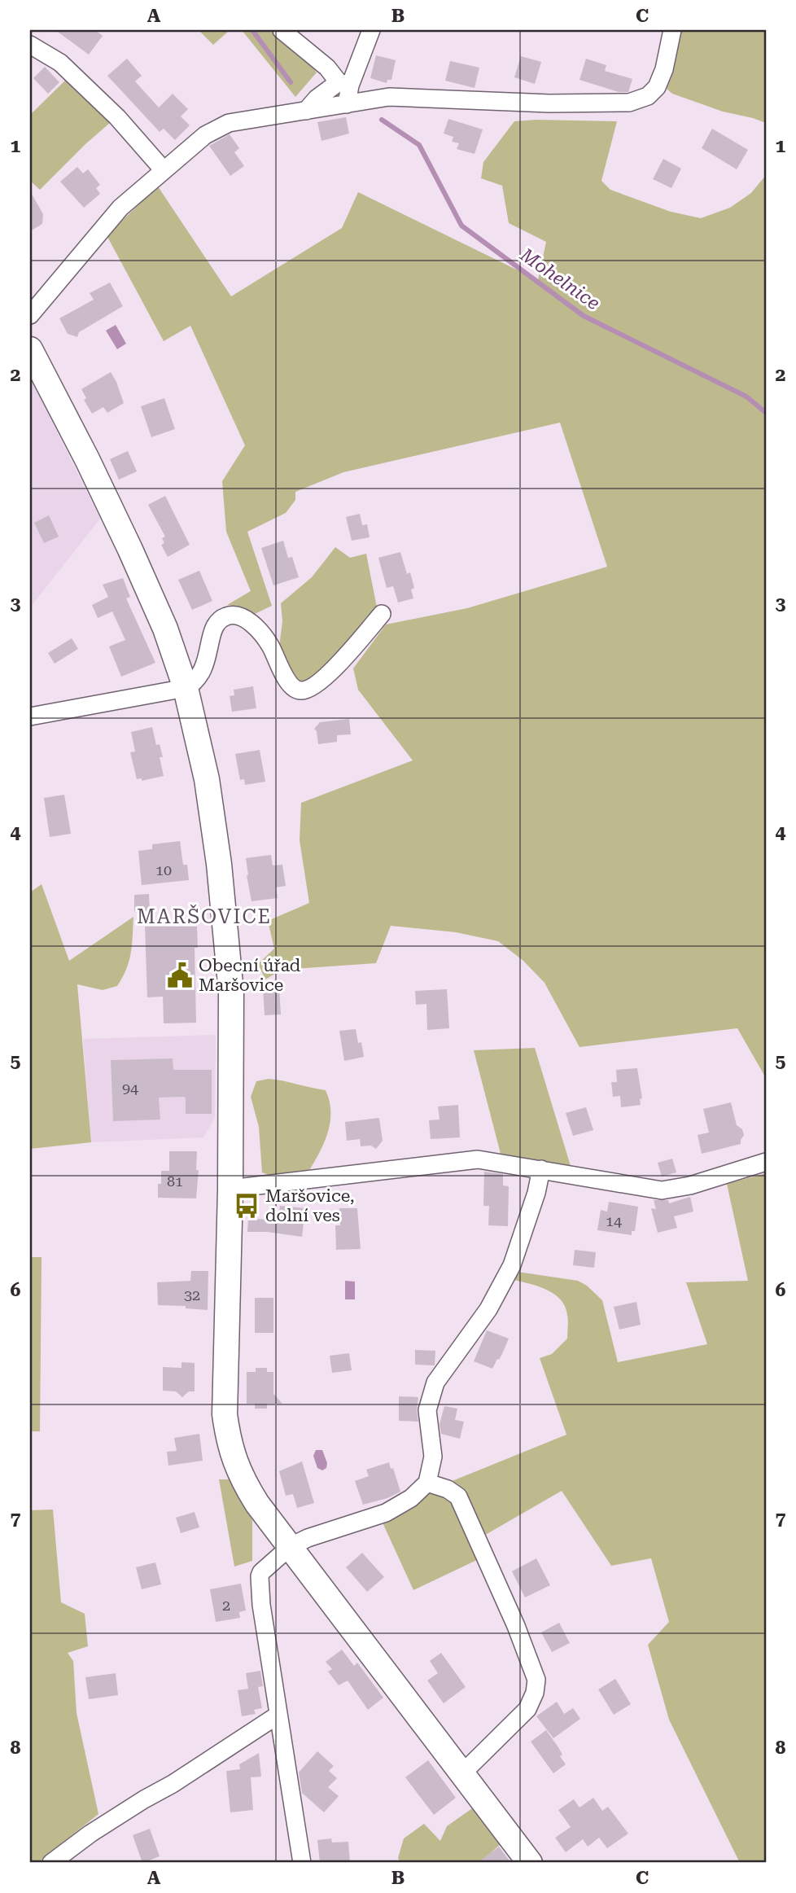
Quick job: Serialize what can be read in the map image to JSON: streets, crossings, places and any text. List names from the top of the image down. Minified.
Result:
{"districts":["MARŠOVICE"],"water":["Mohelnice"],"places":{"public building":["Obecní úřad Maršovice"],"bus stop":["Maršovice, dolní ves"]},"house_numbers":["10","94","81","14","32","2"],"grid":{"columns":["A","B","C"],"rows":["1","2","3","4","5","6","7","8"]}}
